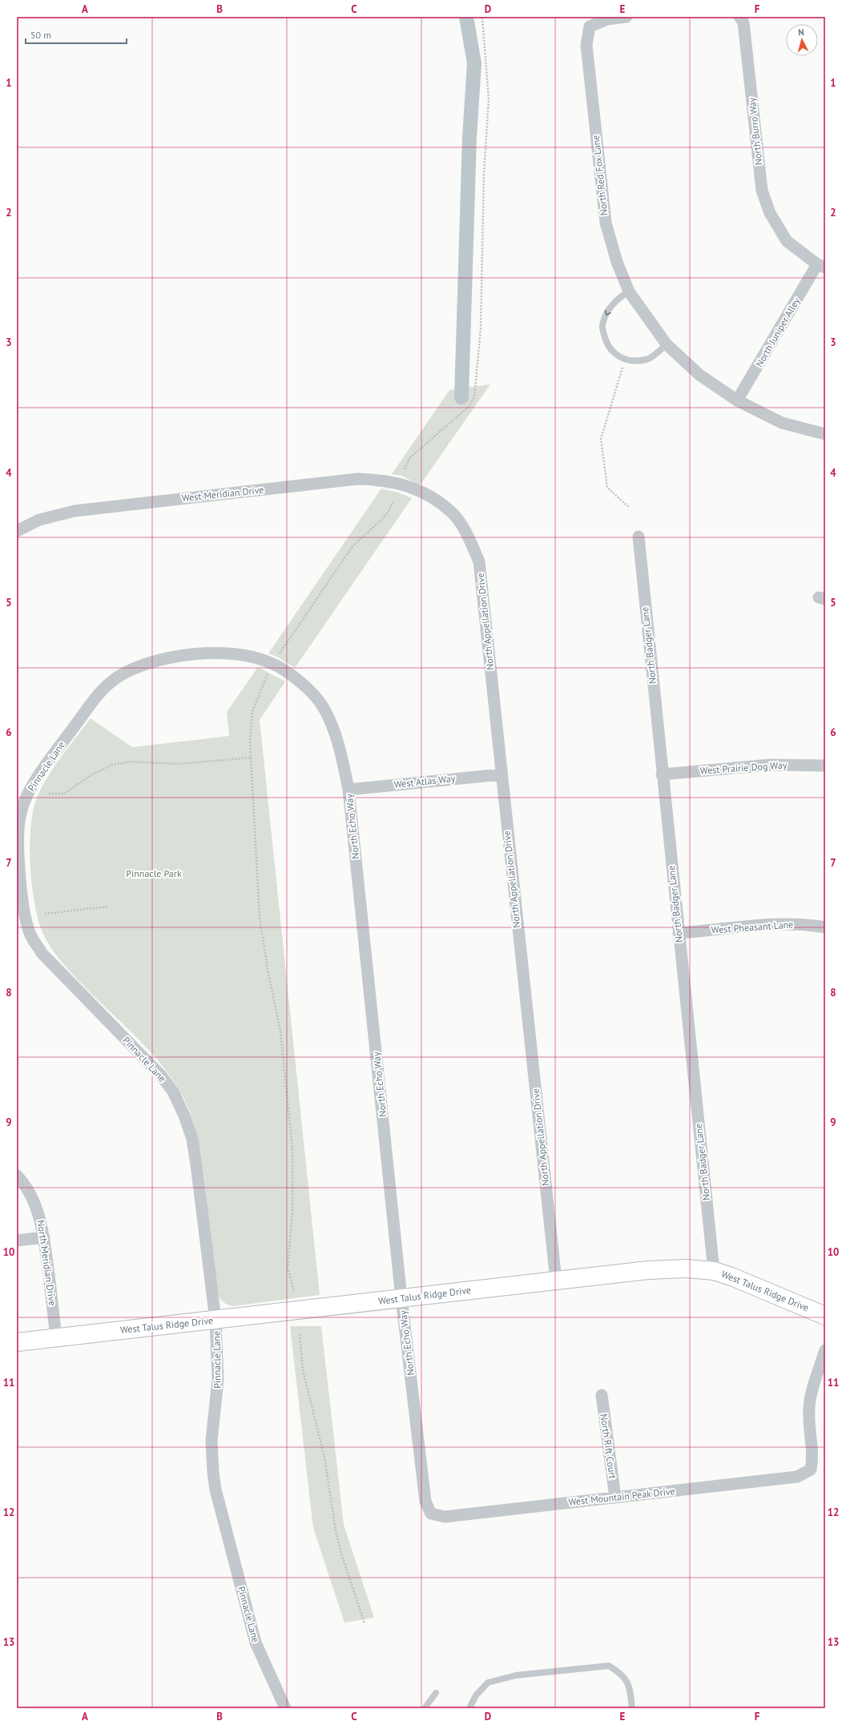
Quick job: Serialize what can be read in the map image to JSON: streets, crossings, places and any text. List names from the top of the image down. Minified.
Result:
{"streets":{"street":["North Burro Way","North Red Fox Lane","North Juniper Alley","West Meridian Drive","North Appellation Drive","North Badger Lane","Pinnacle Lane","West Prairie Dog Way","West Atlas Way","North Echo Way","West Pheasant Lane","North Meridian Drive","West Talus Ridge Drive","North Rift Court","West Mountain Peak Drive"]},"crossings":[["North Burro Way","North Juniper Alley"],["North Red Fox Lane","North Juniper Alley"],["West Meridian Drive","North Appellation Drive"],["North Appellation Drive","West Atlas Way"],["North Appellation Drive","West Talus Ridge Drive"],["North Badger Lane","West Prairie Dog Way"],["North Badger Lane","West Pheasant Lane"],["North Badger Lane","West Talus Ridge Drive"],["Pinnacle Lane","North Echo Way"],["Pinnacle Lane","West Talus Ridge Drive"],["West Atlas Way","North Echo Way"],["North Echo Way","West Talus Ridge Drive"],["North Echo Way","West Mountain Peak Drive"],["North Meridian Drive","West Talus Ridge Drive"],["North Rift Court","West Mountain Peak Drive"]],"parks":["Pinnacle Park"],"scale_bar":"50 m","north":"top","grid":{"columns":["A","B","C","D","E","F"],"rows":["1","2","3","4","5","6","7","8","9","10","11","12","13"]}}
